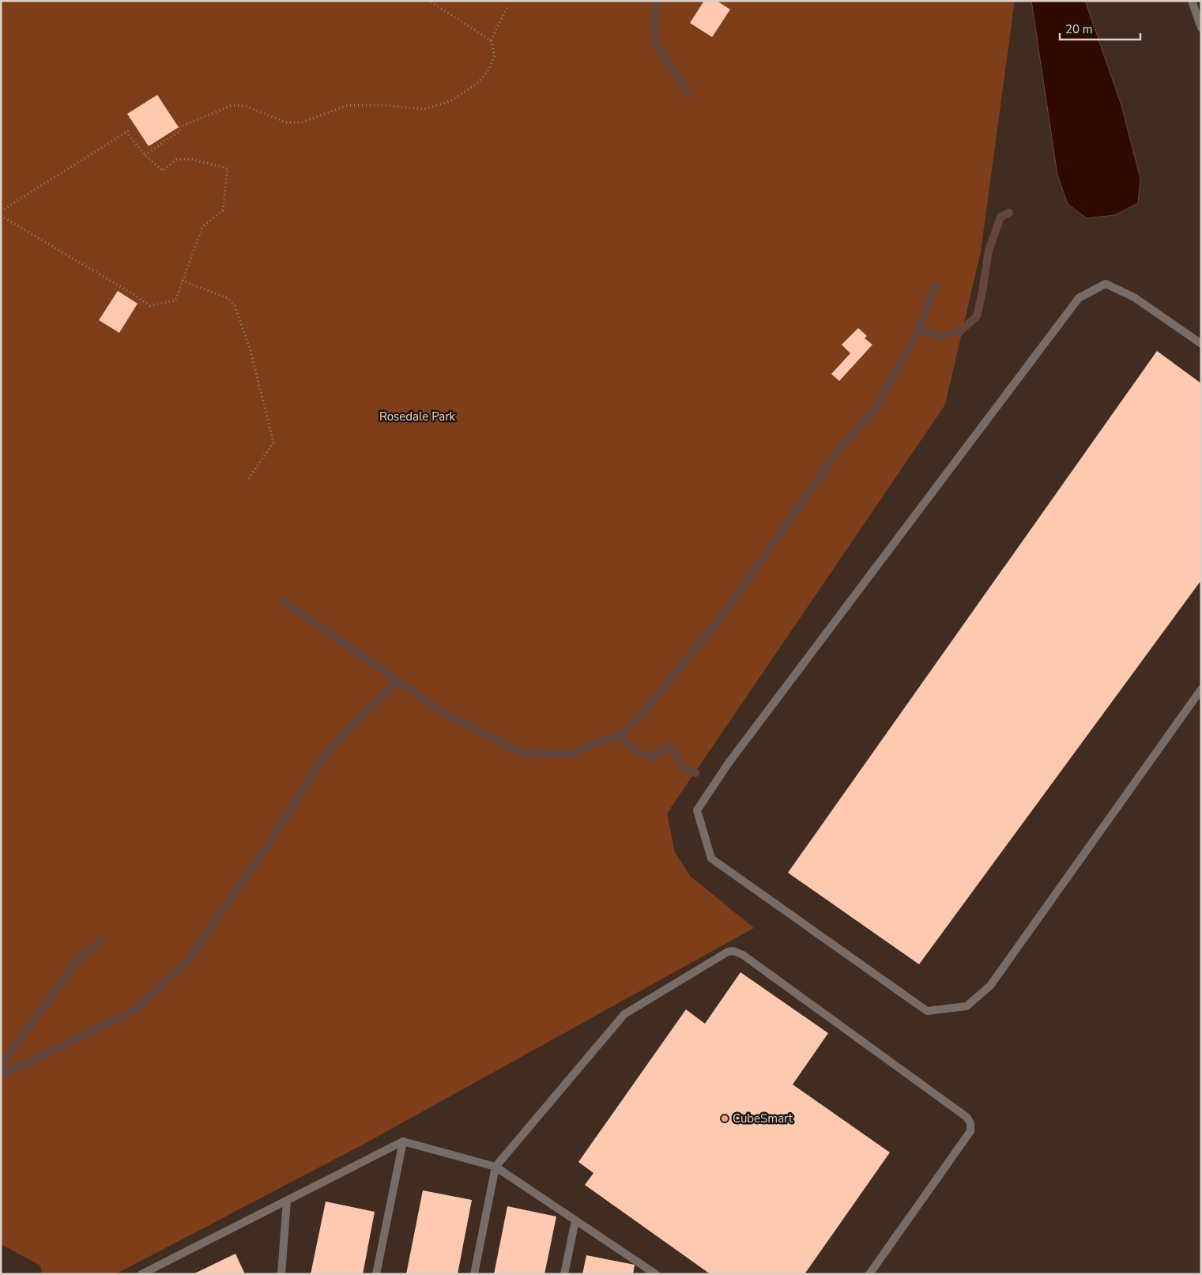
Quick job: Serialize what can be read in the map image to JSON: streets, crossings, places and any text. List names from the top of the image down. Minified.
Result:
{"parks":["Rosedale Park"],"places":["CubeSmart"],"scale_bar":"20 m"}
